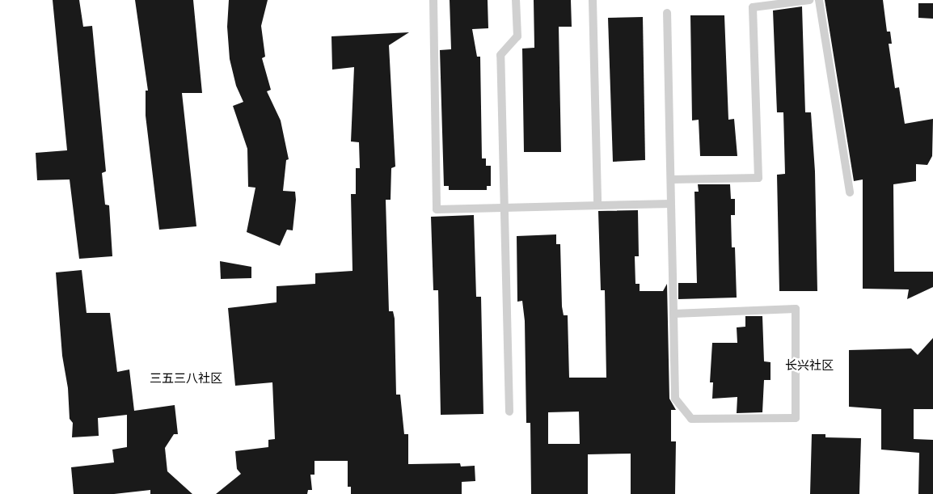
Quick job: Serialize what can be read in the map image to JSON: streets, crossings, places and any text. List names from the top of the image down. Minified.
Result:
{"districts":["长兴社区","三五三八社区"]}
